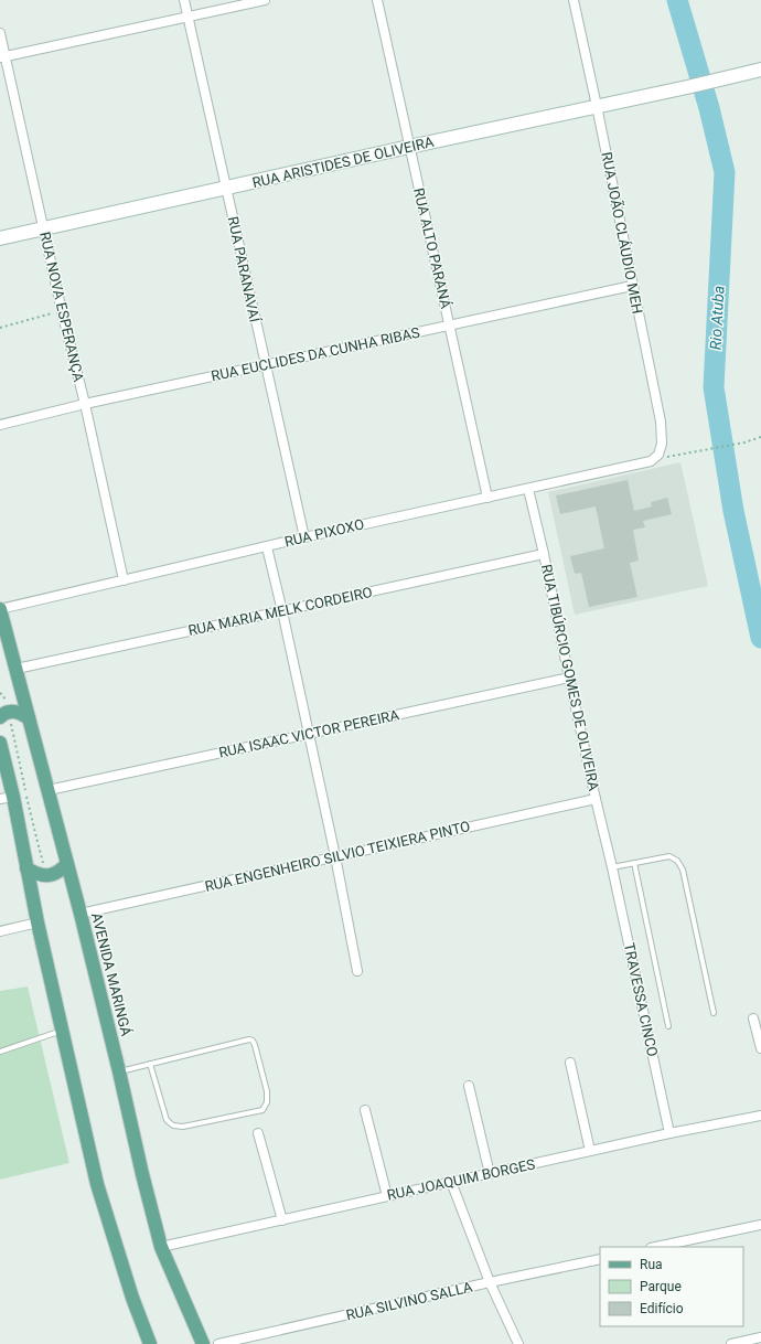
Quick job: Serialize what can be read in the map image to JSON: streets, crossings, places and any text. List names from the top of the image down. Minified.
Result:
{"streets":{"main road":["RUA ARISTIDES DE OLIVEIRA","AVENIDA MARINGÁ"],"street":["RUA JOÃO CLÁUDIO MEH","RUA ALTO PARANÁ","RUA PARANAVAÍ","RUA NOVA ESPERANÇA","RUA EUCLIDES DA CUNHA RIBAS","RUA PIXOXO","RUA MARIA MELK CORDEIRO","RUA TIBÚRCIO GOMES DE OLIVEIRA","RUA ISAAC VICTOR PEREIRA","RUA ENGENHEIRO SILVIO TEIXIERA PINTO","TRAVESSA CINCO","RUA JOAQUIM BORGES","RUA SILVINO SALLA"]},"crossings":[["RUA ARISTIDES DE OLIVEIRA","RUA JOÃO CLÁUDIO MEH"],["RUA ARISTIDES DE OLIVEIRA","RUA ALTO PARANÁ"],["RUA ARISTIDES DE OLIVEIRA","RUA PARANAVAÍ"],["RUA ARISTIDES DE OLIVEIRA","RUA NOVA ESPERANÇA"],["RUA JOÃO CLÁUDIO MEH","RUA EUCLIDES DA CUNHA RIBAS"],["RUA JOÃO CLÁUDIO MEH","RUA PIXOXO"],["RUA ALTO PARANÁ","RUA EUCLIDES DA CUNHA RIBAS"],["RUA ALTO PARANÁ","RUA PIXOXO"],["RUA PARANAVAÍ","RUA EUCLIDES DA CUNHA RIBAS"],["RUA PARANAVAÍ","RUA PIXOXO"],["RUA NOVA ESPERANÇA","RUA EUCLIDES DA CUNHA RIBAS"],["RUA NOVA ESPERANÇA","RUA PIXOXO"],["RUA PIXOXO","RUA TIBÚRCIO GOMES DE OLIVEIRA"],["RUA PIXOXO","AVENIDA MARINGÁ"],["RUA MARIA MELK CORDEIRO","RUA TIBÚRCIO GOMES DE OLIVEIRA"],["RUA MARIA MELK CORDEIRO","AVENIDA MARINGÁ"],["RUA TIBÚRCIO GOMES DE OLIVEIRA","RUA ISAAC VICTOR PEREIRA"],["RUA TIBÚRCIO GOMES DE OLIVEIRA","RUA ENGENHEIRO SILVIO TEIXIERA PINTO"],["RUA TIBÚRCIO GOMES DE OLIVEIRA","TRAVESSA CINCO"],["RUA ISAAC VICTOR PEREIRA","AVENIDA MARINGÁ"],["RUA ENGENHEIRO SILVIO TEIXIERA PINTO","AVENIDA MARINGÁ"],["AVENIDA MARINGÁ","RUA JOAQUIM BORGES"],["TRAVESSA CINCO","RUA JOAQUIM BORGES"]],"water":["Rio Atuba"],"legend":["Rua","Parque","Edifício"]}
